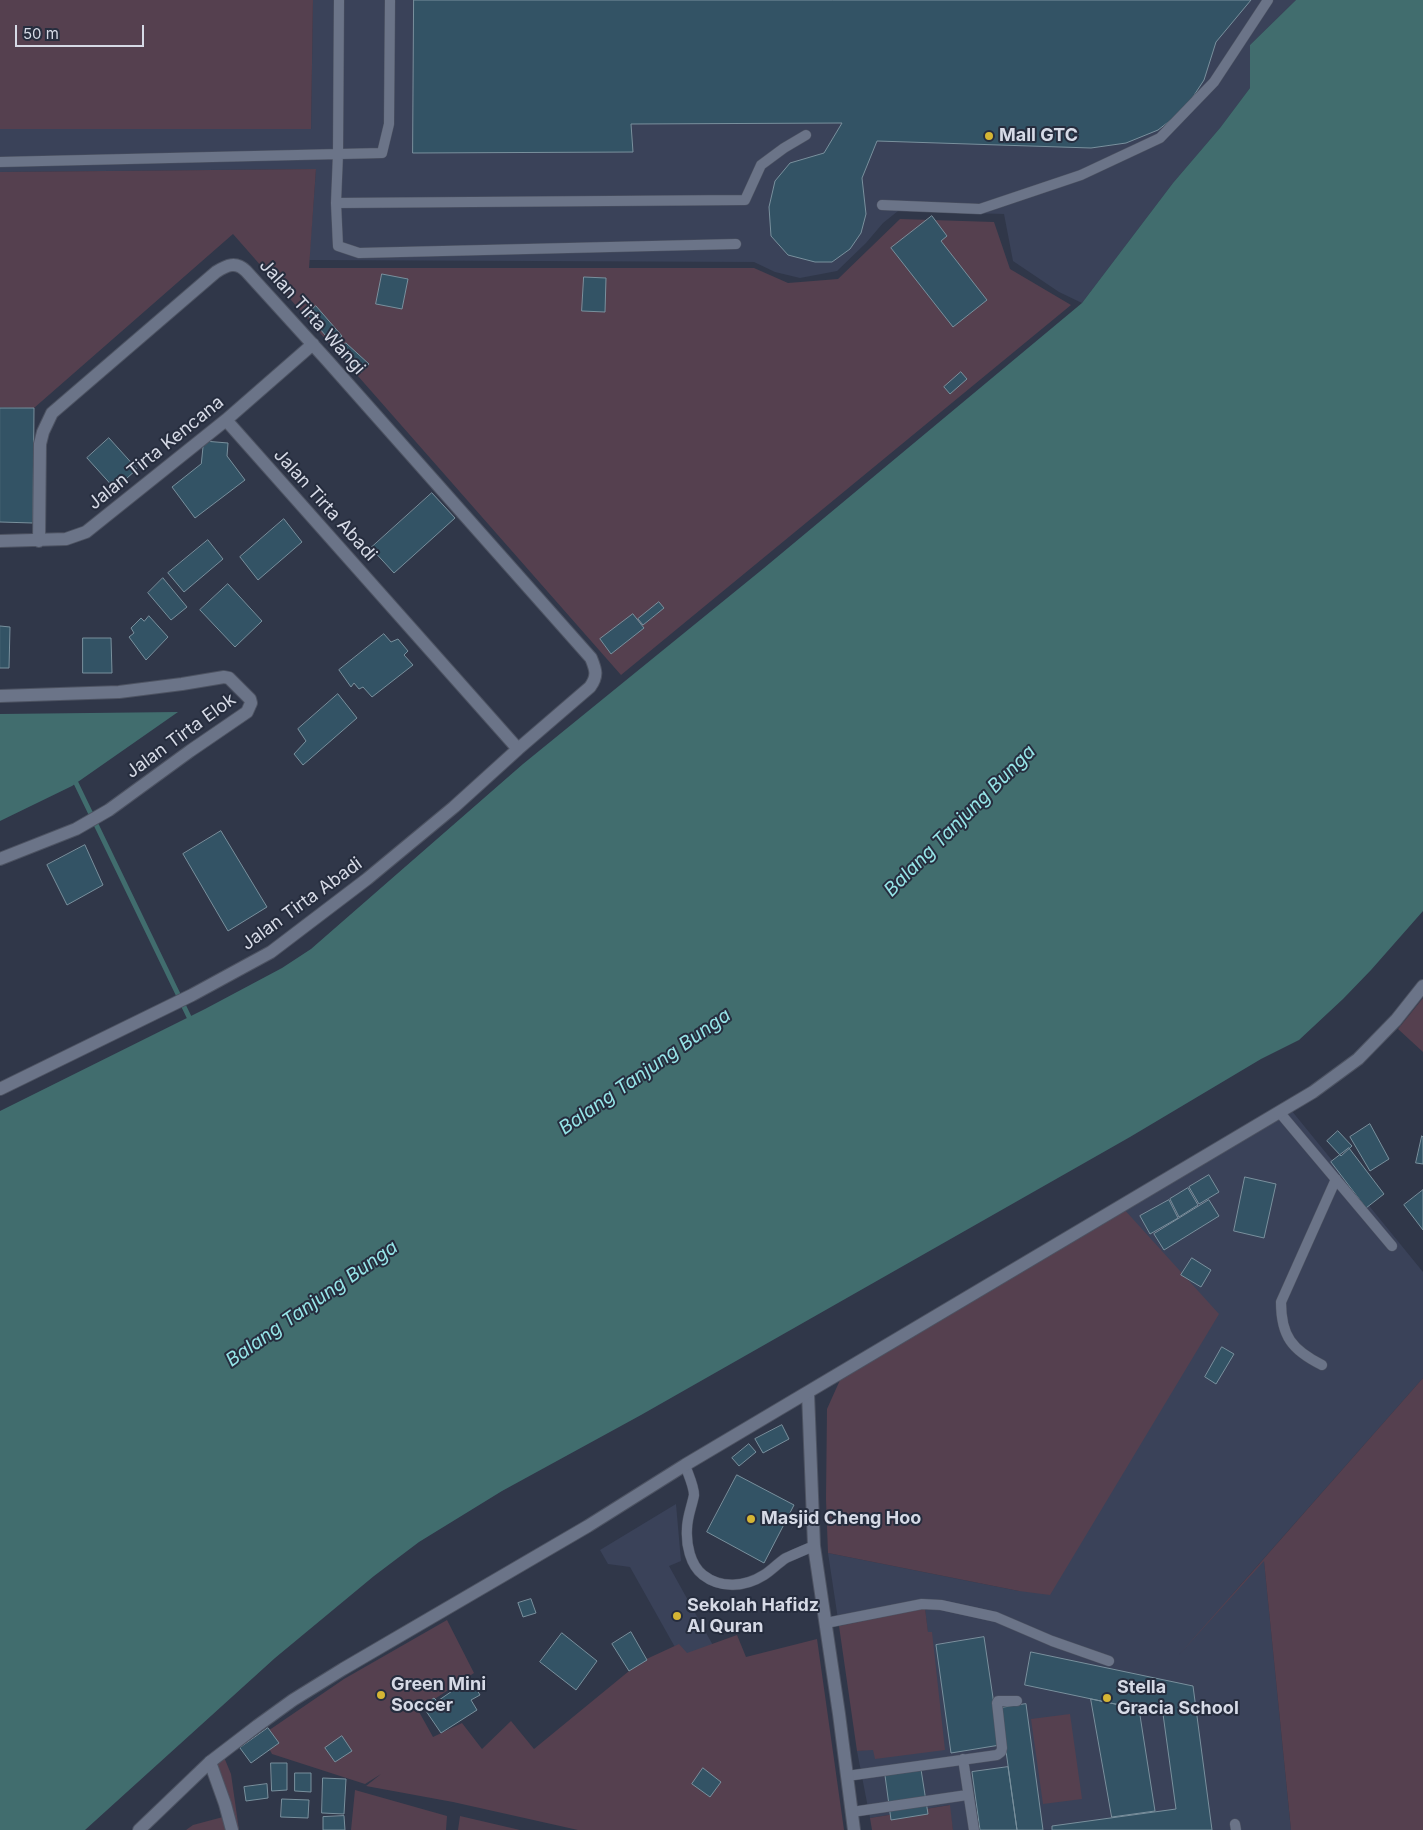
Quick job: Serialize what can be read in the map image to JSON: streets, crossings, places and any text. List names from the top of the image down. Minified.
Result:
{"streets":{"street":["Jalan Tirta Wangi","Jalan Tirta Kencana","Jalan Tirta Abadi","Jalan Tirta Elok"]},"crossings":[["Jalan Tirta Wangi","Jalan Tirta Kencana"],["Jalan Tirta Wangi","Jalan Tirta Abadi"],["Jalan Tirta Kencana","Jalan Tirta Abadi"]],"water":["Balang Tanjung Bunga"],"places":["Mall GTC","Masjid Cheng Hoo","Sekolah Hafidz Al Quran","Green Mini Soccer","Stella Gracia School"],"scale_bar":"50 m"}
